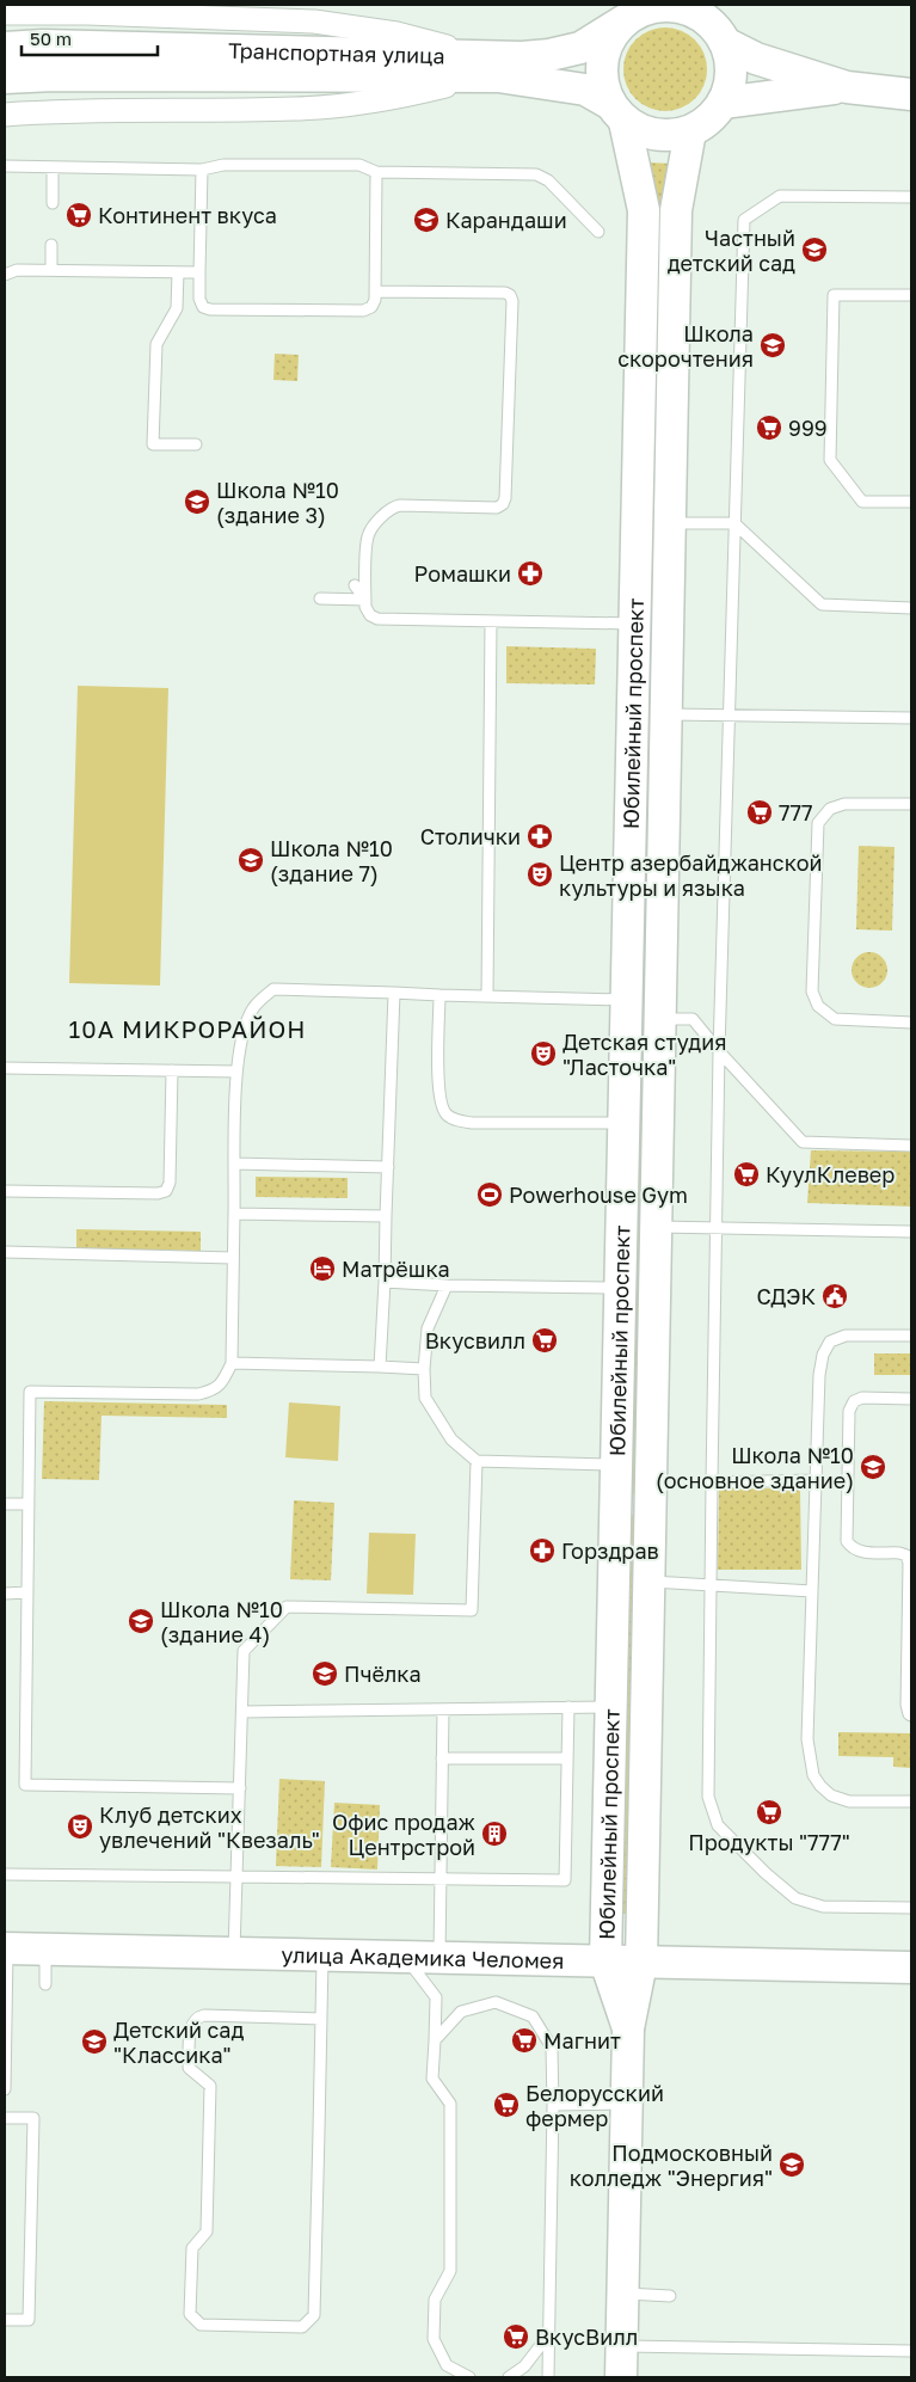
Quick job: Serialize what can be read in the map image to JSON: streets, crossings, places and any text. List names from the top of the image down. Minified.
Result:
{"streets":{"street":["Транспортная улица","Юбилейный проспект","улица Академика Челомея"]},"crossings":[["Транспортная улица","Юбилейный проспект"],["Юбилейный проспект","улица Академика Челомея"]],"districts":["10А МИКРОРАЙОН"],"places":{"supermarket":["Континент вкуса","999","777","КуулКлевер","Вкусвилл","Продукты \"777\"","Магнит","Белорусский фермер","ВкусВилл"],"school or university":["Карандаши","Частный детский сад","Школа скорочтения","Школа №10 (здание 3)","Школа №10 (здание 7)","Школа №10 (основное здание)","Школа №10 (здание 4)","Пчёлка","Детский сад \"Классика\"","Подмосковный колледж \"Энергия\""],"pharmacy":["Ромашки","Столички","Горздрав"],"theatre":["Центр азербайджанской культуры и языка","Детская студия \"Ласточка\"","Клуб детских увлечений \"Квезаль\""],"sports":["Powerhouse Gym"],"hotel":["Матрёшка"],"public building":["СДЭК"],"building":["Офис продаж Центрстрой"]},"scale_bar":"50 m"}
